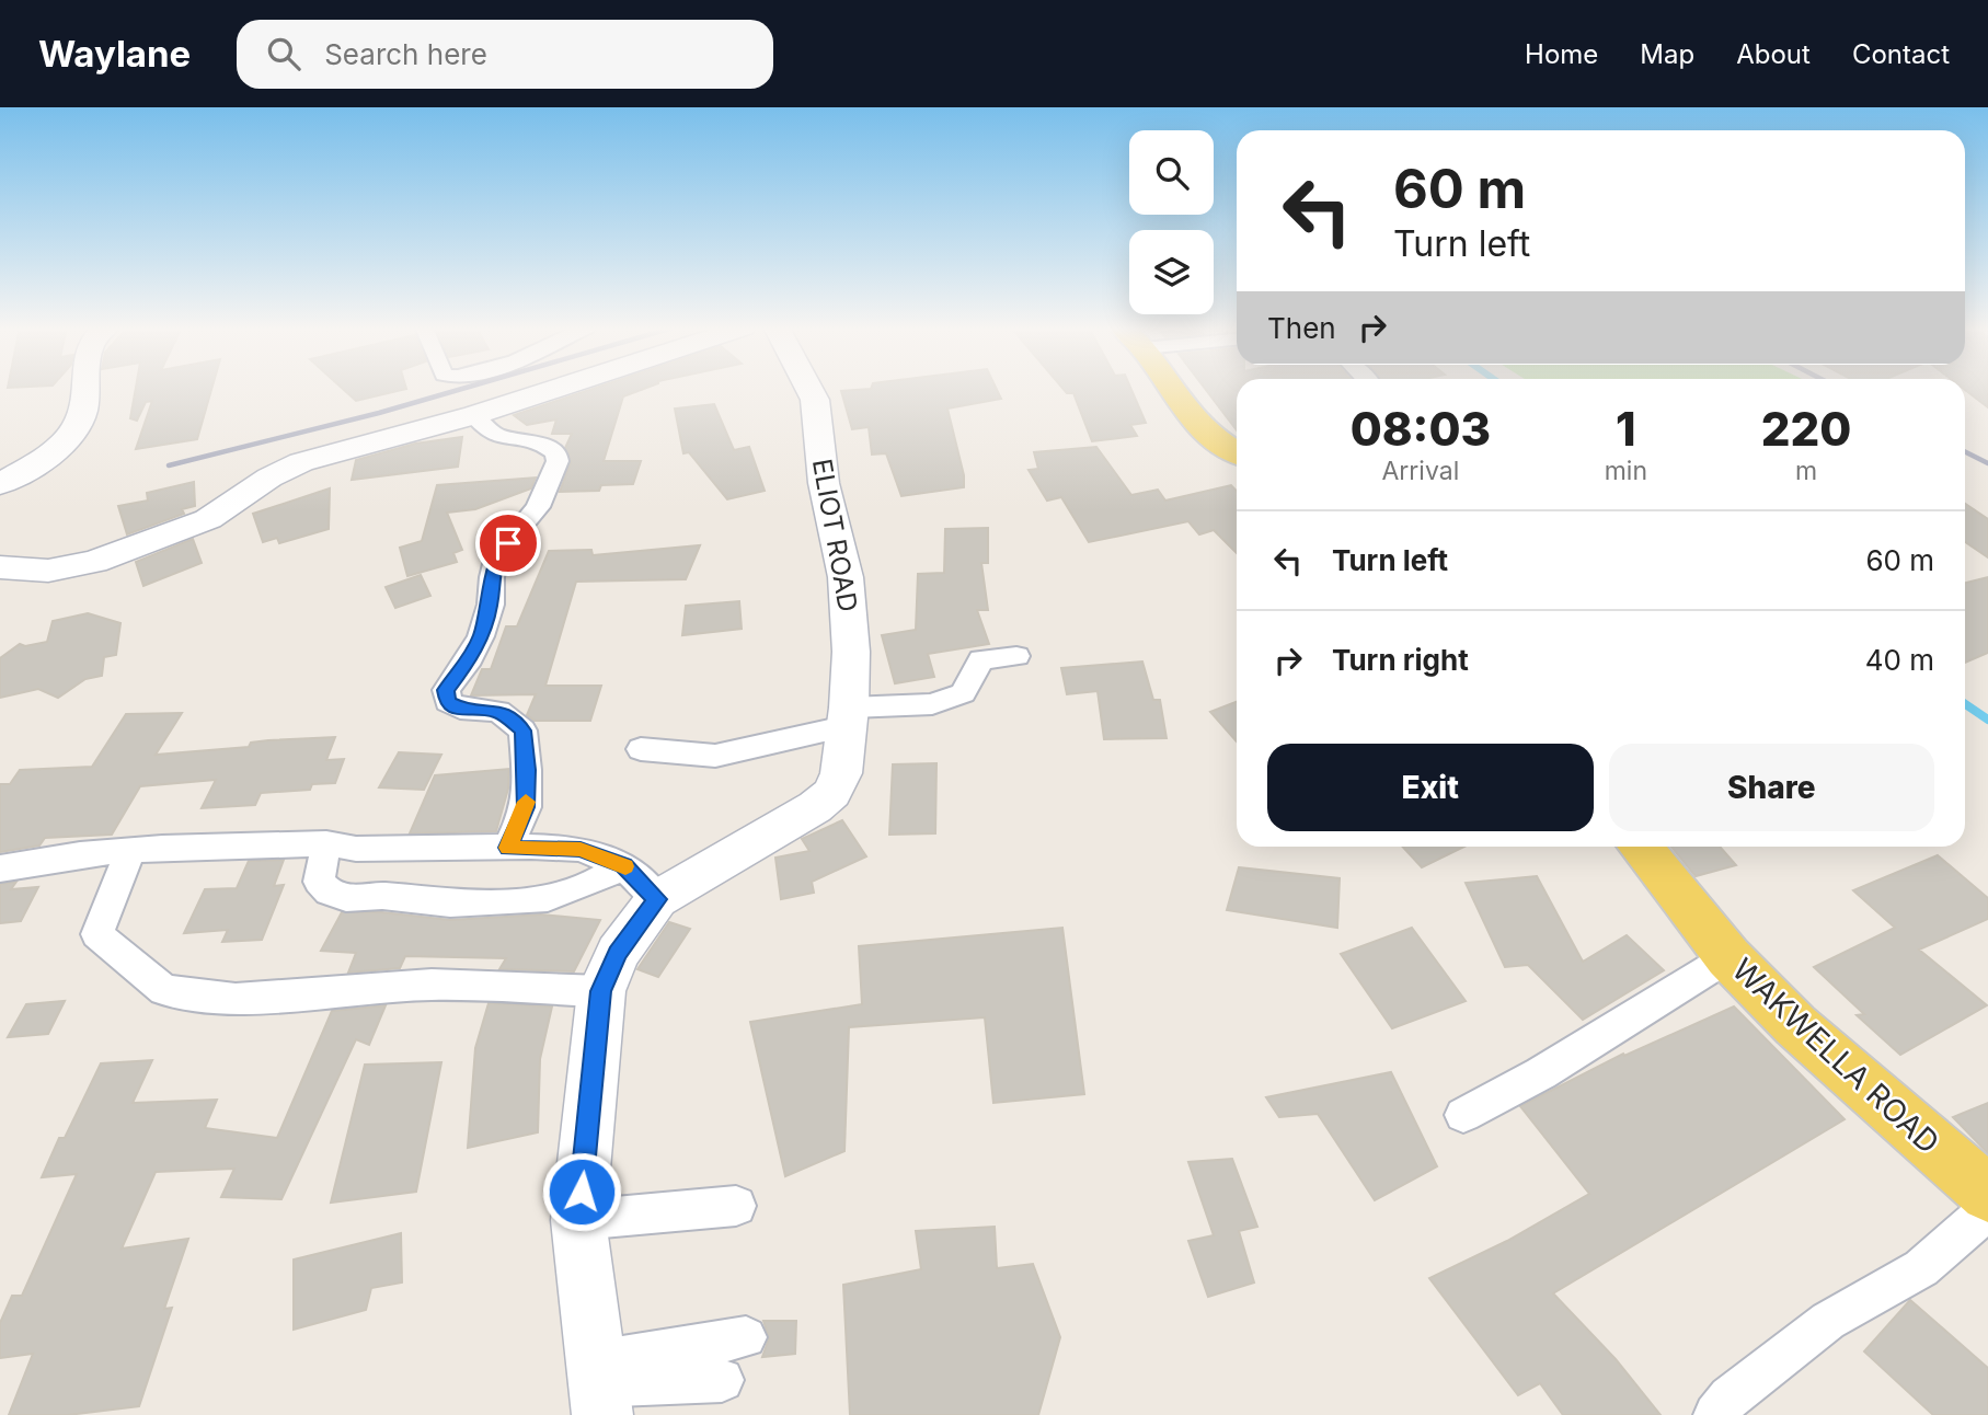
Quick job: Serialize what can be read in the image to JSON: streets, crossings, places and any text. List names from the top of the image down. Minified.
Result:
{"streets":{"main road":["WAKWELLA ROAD"],"street":["ELIOT ROAD"]},"page":{"header":"Waylane","search":"Search here","nav":["Home","Map","About","Contact"],"turn":["60 m","Turn left"],"then":"Then","eta":["08:03","Arrival","1","min","220","m"],"list":[{"name":"Turn left","value":"60 m"},{"name":"Turn right","value":"40 m"}],"buttons":["Exit","Share"]}}
